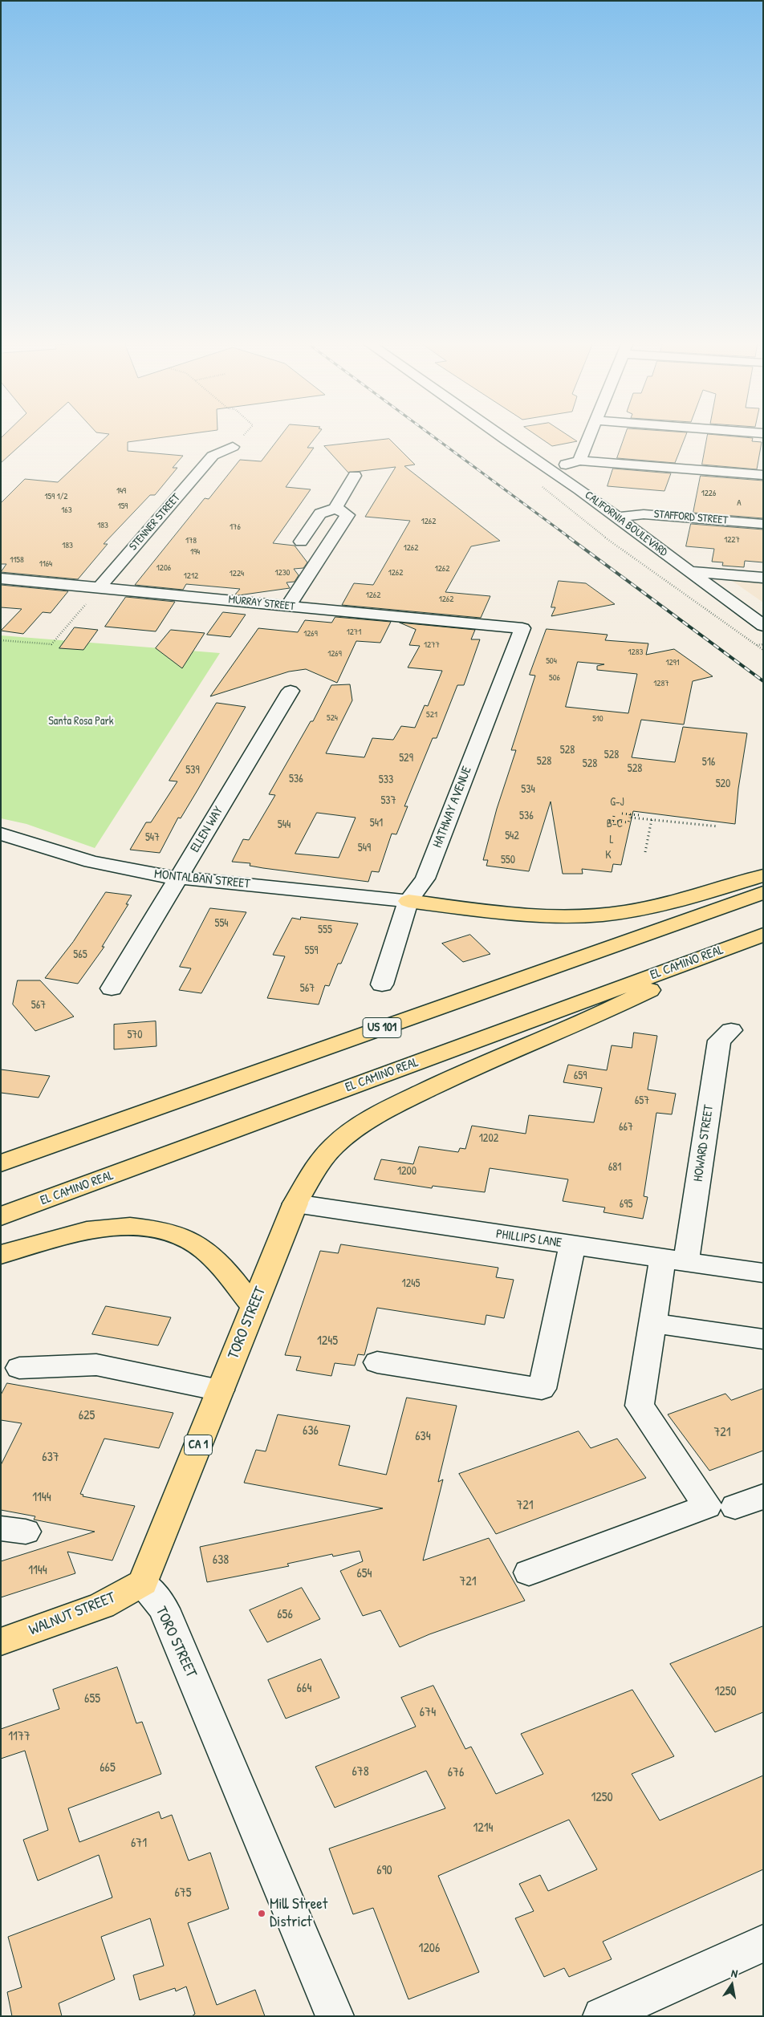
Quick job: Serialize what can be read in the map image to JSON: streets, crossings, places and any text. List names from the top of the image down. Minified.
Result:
{"streets":{"main road":["EL CAMINO REAL","US 101","TORO STREET","CA 1","WALNUT STREET"],"street":["STAFFORD STREET","STENNER STREET","CALIFORNIA BOULEVARD","MURRAY STREET","HATHWAY AVENUE","ELLEN WAY","MONTALBAN STREET","HOWARD STREET","PHILLIPS LANE"]},"crossings":[["STAFFORD STREET","CALIFORNIA BOULEVARD"],["STENNER STREET","MURRAY STREET"],["MURRAY STREET","HATHWAY AVENUE"],["HATHWAY AVENUE","MONTALBAN STREET"],["ELLEN WAY","MONTALBAN STREET"],["EL CAMINO REAL","TORO STREET"],["HOWARD STREET","PHILLIPS LANE"],["PHILLIPS LANE","TORO STREET"],["TORO STREET","WALNUT STREET"]],"parks":["Santa Rosa Park"],"places":["Mill Street District"],"house_numbers":["149","1226","159 1/2","A","159","163","1262","183","176","1227","178","183","1262","194","1158","1164","1206","1262","1230","1262","1224","1212","1262","1262","1271","1269","1277","1283","1269","504","1291","506","1287","521","524","510","528","528","529","528","516","528","528","539","536","533","520","534","537","G-J","536","541","B-C","544","542","547","L","549","K","550","554","555","559","565","567","567","570","659","657","667","1202","681","1200","695","1245","1245","625","636","721","634","637","1144","721","638","1144","654","721","656","664","1250","655","674","1177","665","678","676","1250","1214","671","690","675","1206"],"north":"top"}
